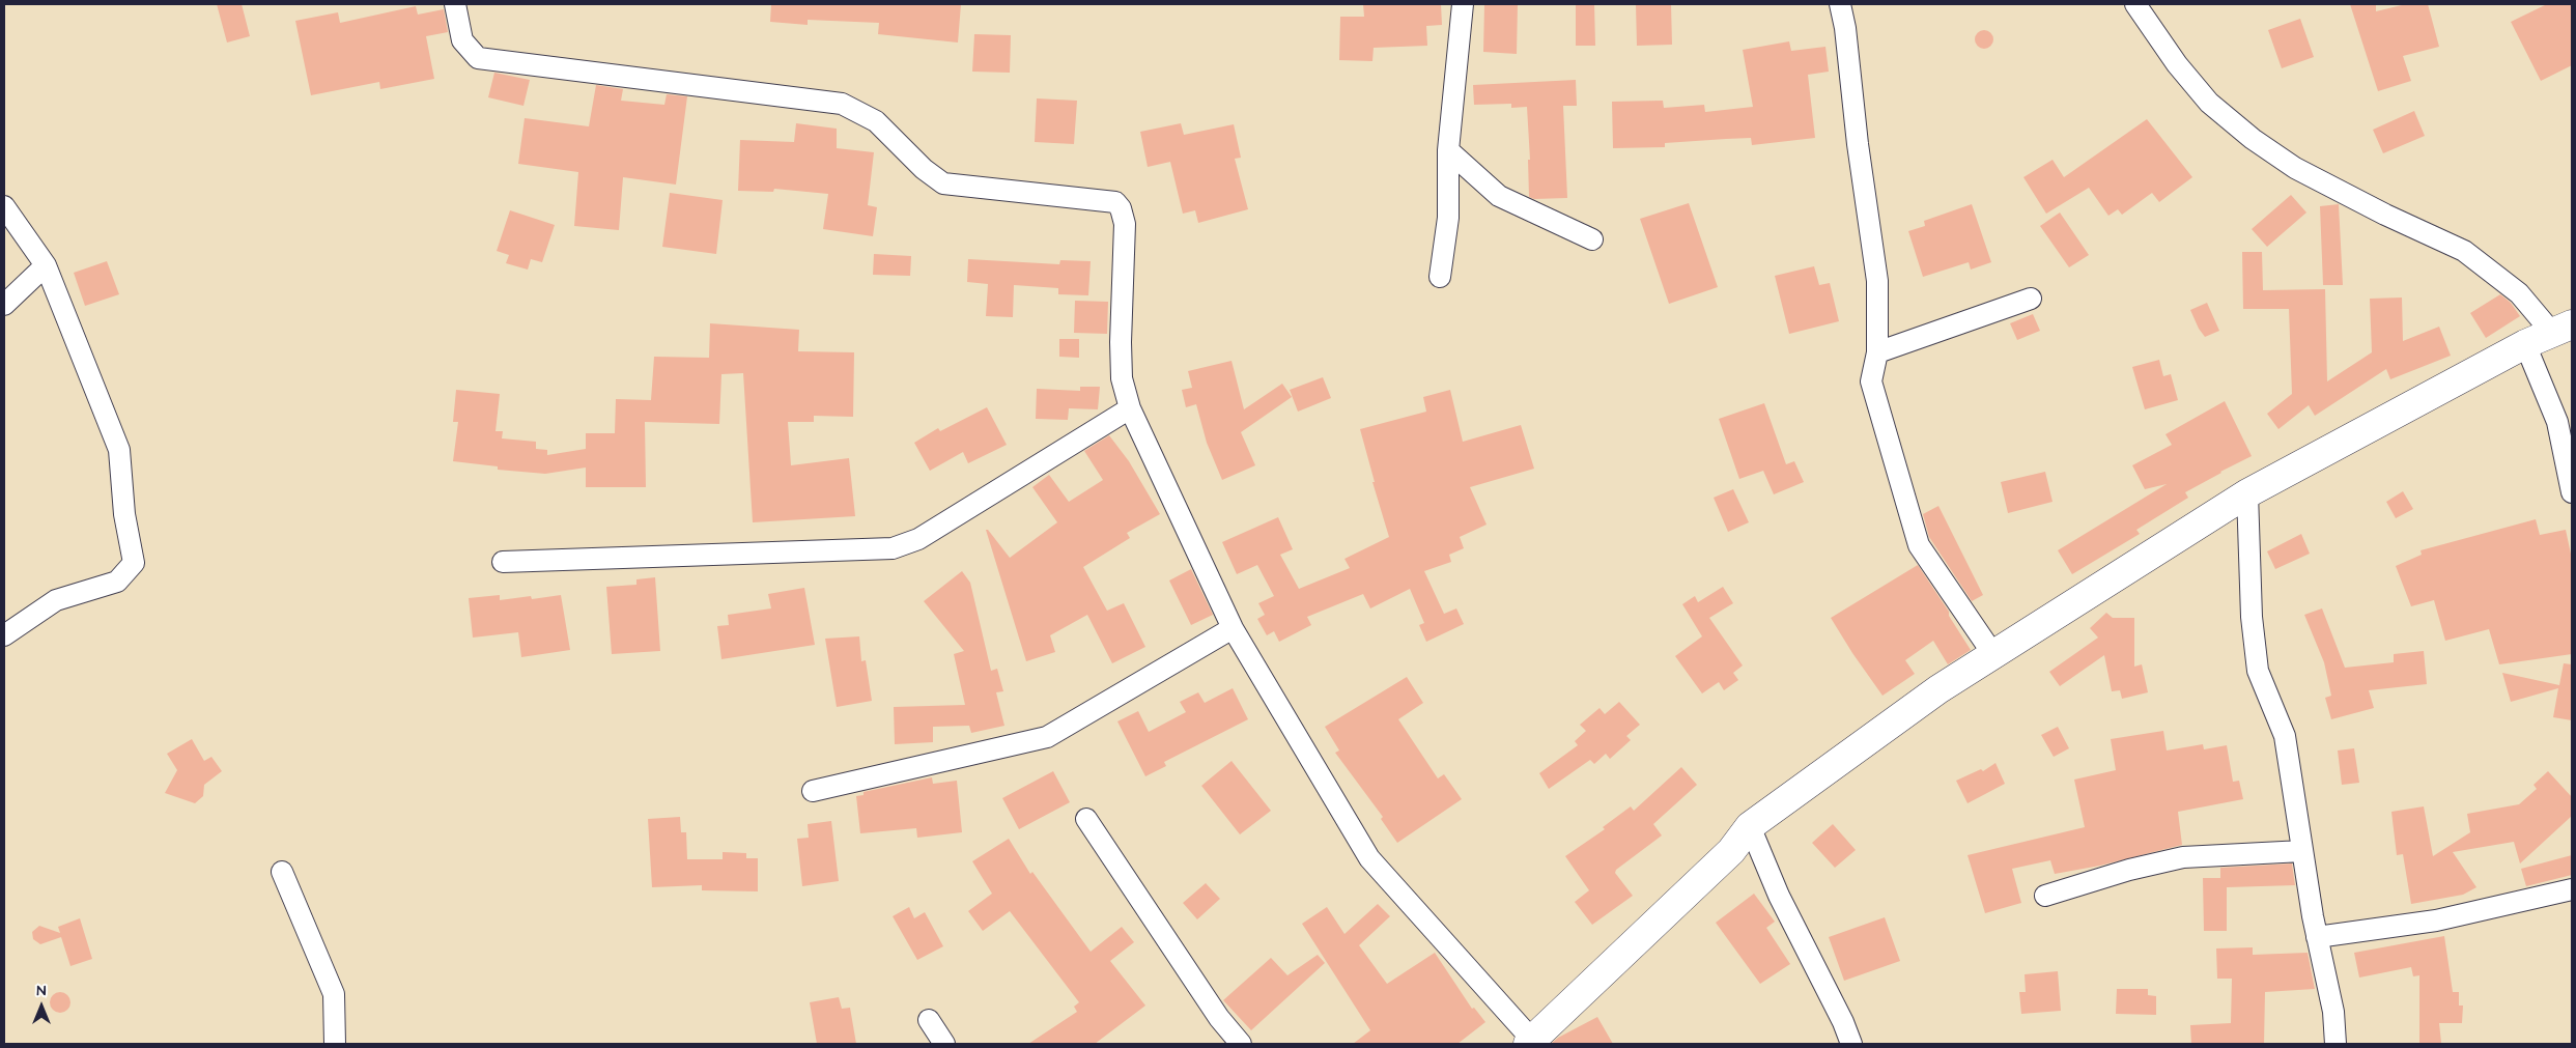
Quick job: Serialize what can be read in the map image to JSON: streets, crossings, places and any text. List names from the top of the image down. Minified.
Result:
{"north":"top"}
